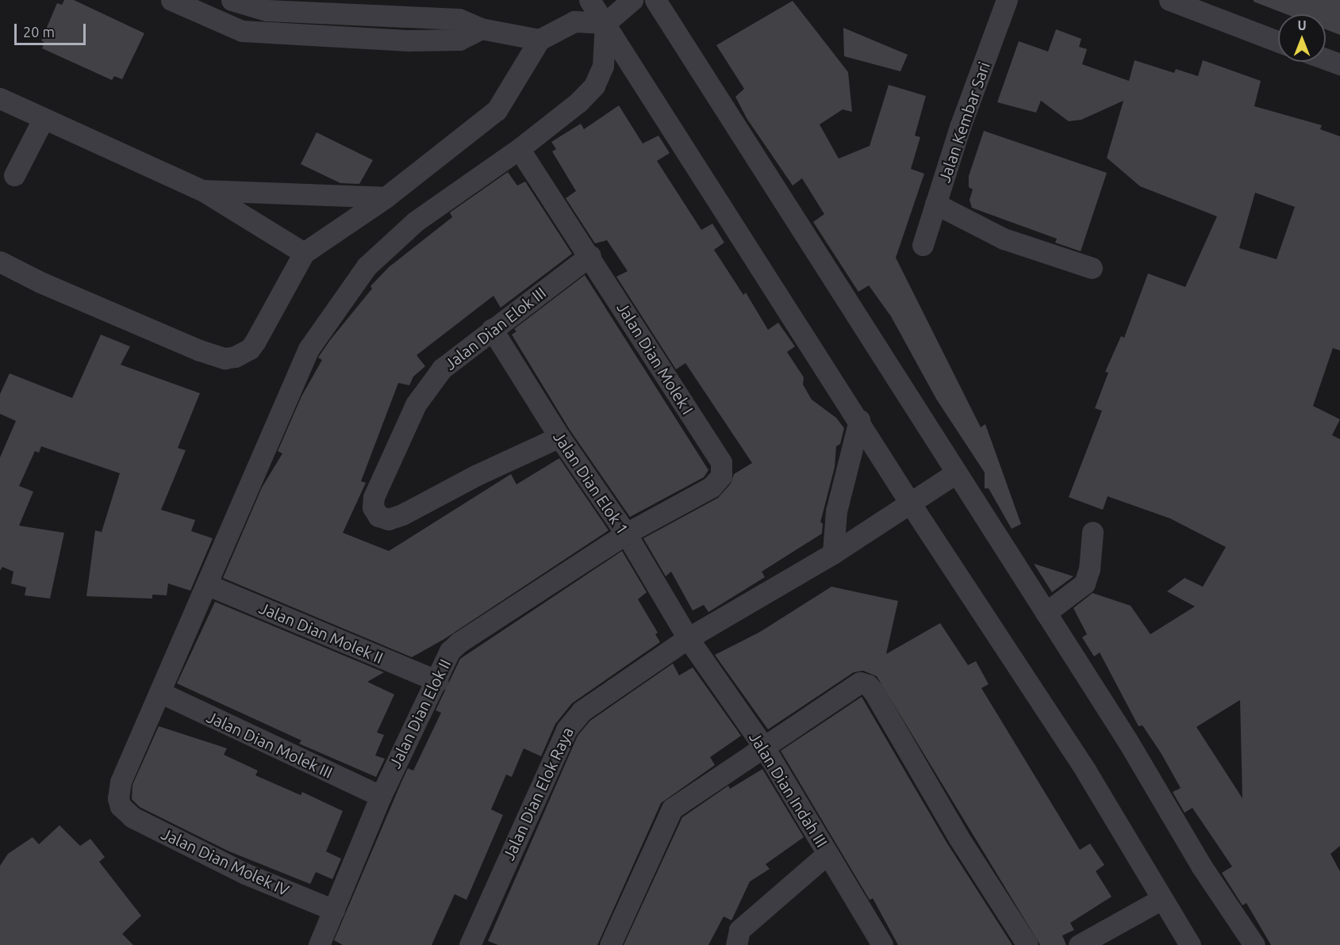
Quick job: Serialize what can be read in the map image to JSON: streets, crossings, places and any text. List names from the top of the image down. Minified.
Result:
{"streets":{"street":["Jalan Kembar Sari","Jalan Dian Elok III","Jalan Dian Molek I","Jalan Dian Elok 1","Jalan Dian Molek II","Jalan Dian Elok II","Jalan Dian Molek III","Jalan Dian Indah III","Jalan Dian Elok Raya","Jalan Dian Molek IV"]},"crossings":[["Jalan Dian Elok III","Jalan Dian Molek I"],["Jalan Dian Elok III","Jalan Dian Elok 1"],["Jalan Dian Molek I","Jalan Dian Elok 1"],["Jalan Dian Molek I","Jalan Dian Elok II"],["Jalan Dian Elok 1","Jalan Dian Elok II"],["Jalan Dian Elok 1","Jalan Dian Indah III"],["Jalan Dian Elok 1","Jalan Dian Elok Raya"],["Jalan Dian Molek II","Jalan Dian Elok II"],["Jalan Dian Elok II","Jalan Dian Molek III"],["Jalan Dian Elok II","Jalan Dian Molek IV"],["Jalan Dian Molek III","Jalan Dian Molek IV"],["Jalan Dian Indah III","Jalan Dian Elok Raya"]],"scale_bar":"20 m","north":"top"}
